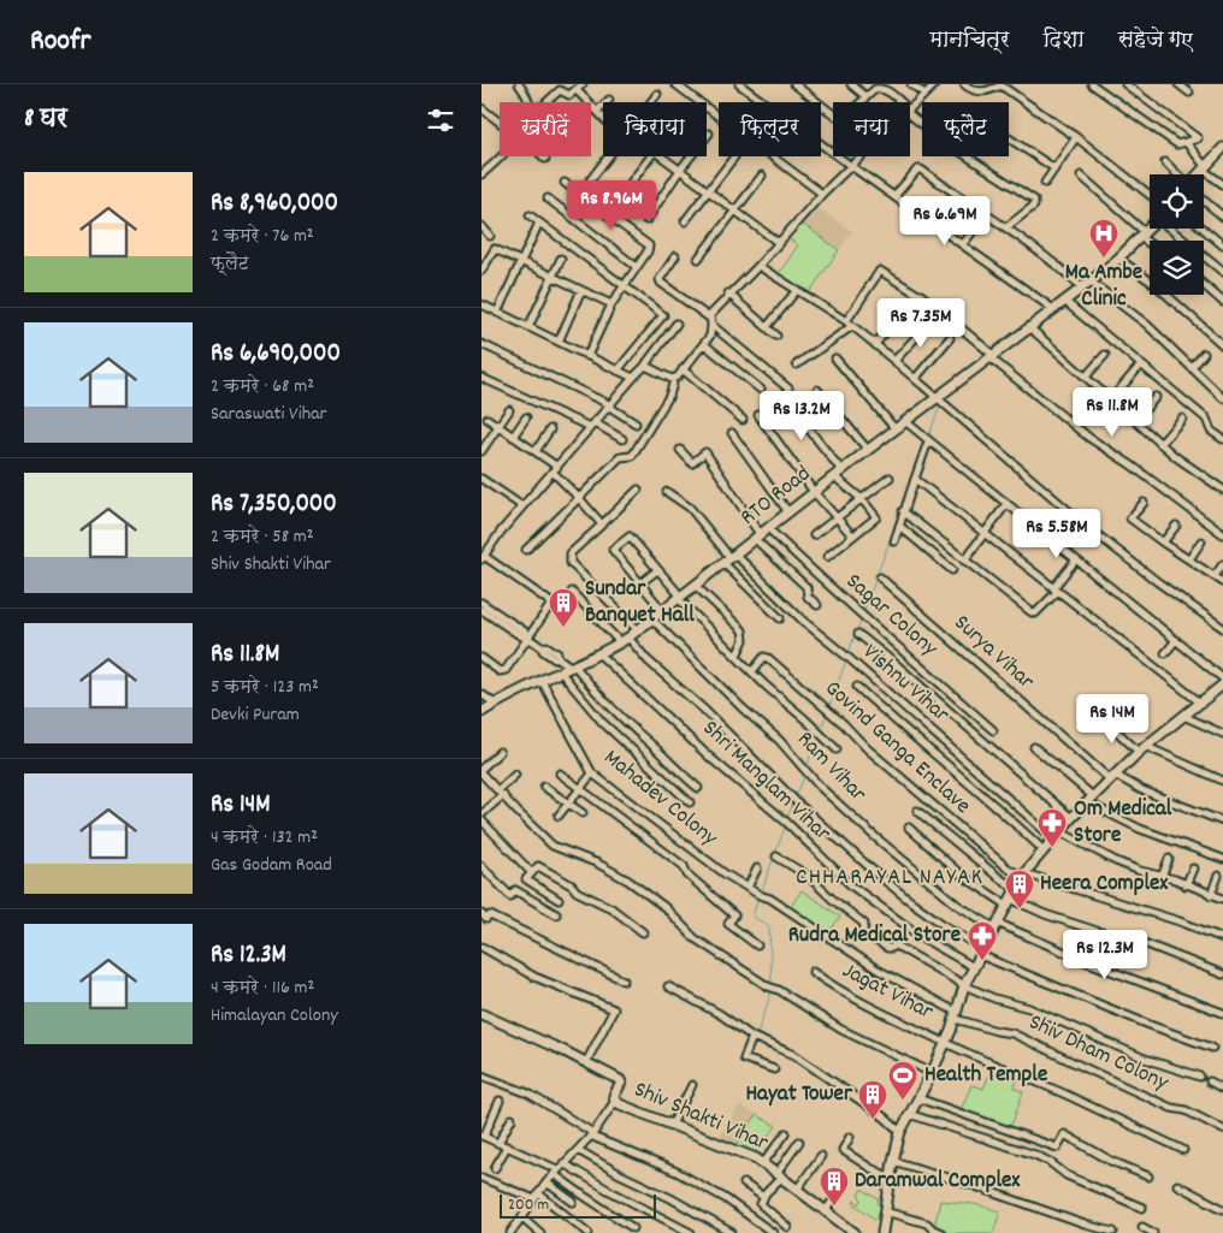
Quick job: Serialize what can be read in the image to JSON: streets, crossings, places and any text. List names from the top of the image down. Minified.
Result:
{"streets":{"street":["RTO Road","Sagar Colony","Surya Vihar","Vishnu Vihar","Govind Ganga Enclave","Ram Vihar","Shri Manglam Vihar","Mahadev Colony","Jagat Vihar","Shiv Dham Colony","Shiv Shakti Vihar"]},"crossings":[["RTO Road","Sagar Colony"],["RTO Road","Vishnu Vihar"],["RTO Road","Ram Vihar"],["RTO Road","Shri Manglam Vihar"],["RTO Road","Mahadev Colony"],["Mahadev Colony","Shiv Dham Colony"]],"districts":["CHHARAYAL NAYAK"],"places":{"hospital":["Ma Ambe Clinic"],"building":["Sundar Banquet Hall","Heera Complex","Hayat Tower","Daramwal Complex"],"pharmacy":["Om Medical Store","Rudra Medical Store"],"sports":["Health Temple"]},"scale_bar":"200 m","page":{"header":"Roofr","nav":["मानचित्र","दिशा","सहेजे गए"],"heading":"8 घर","chip":["खरीदें","किराया","फ़िल्टर","नया","फ़्लैट"],"list":[{"name":"Rs 8,960,000","note":"2 कमरे · 76 m² · फ़्लैट"},{"name":"Rs 6,690,000","note":"2 कमरे · 68 m² · Saraswati Vihar"},{"name":"Rs 7,350,000","note":"2 कमरे · 58 m² · Shiv Shakti Vihar"},{"name":"Rs 11.8M","note":"5 कमरे · 123 m² · Devki Puram"},{"name":"Rs 14M","note":"4 कमरे · 132 m² · Gas Godam Road"},{"name":"Rs 12.3M","note":"4 कमरे · 116 m² · Himalayan Colony"}],"price":["Rs 8.96M","Rs 6.69M","Rs 7.35M","Rs 11.8M","Rs 13.2M","Rs 5.58M","Rs 14M","Rs 12.3M"],"scale":"200 m"}}
